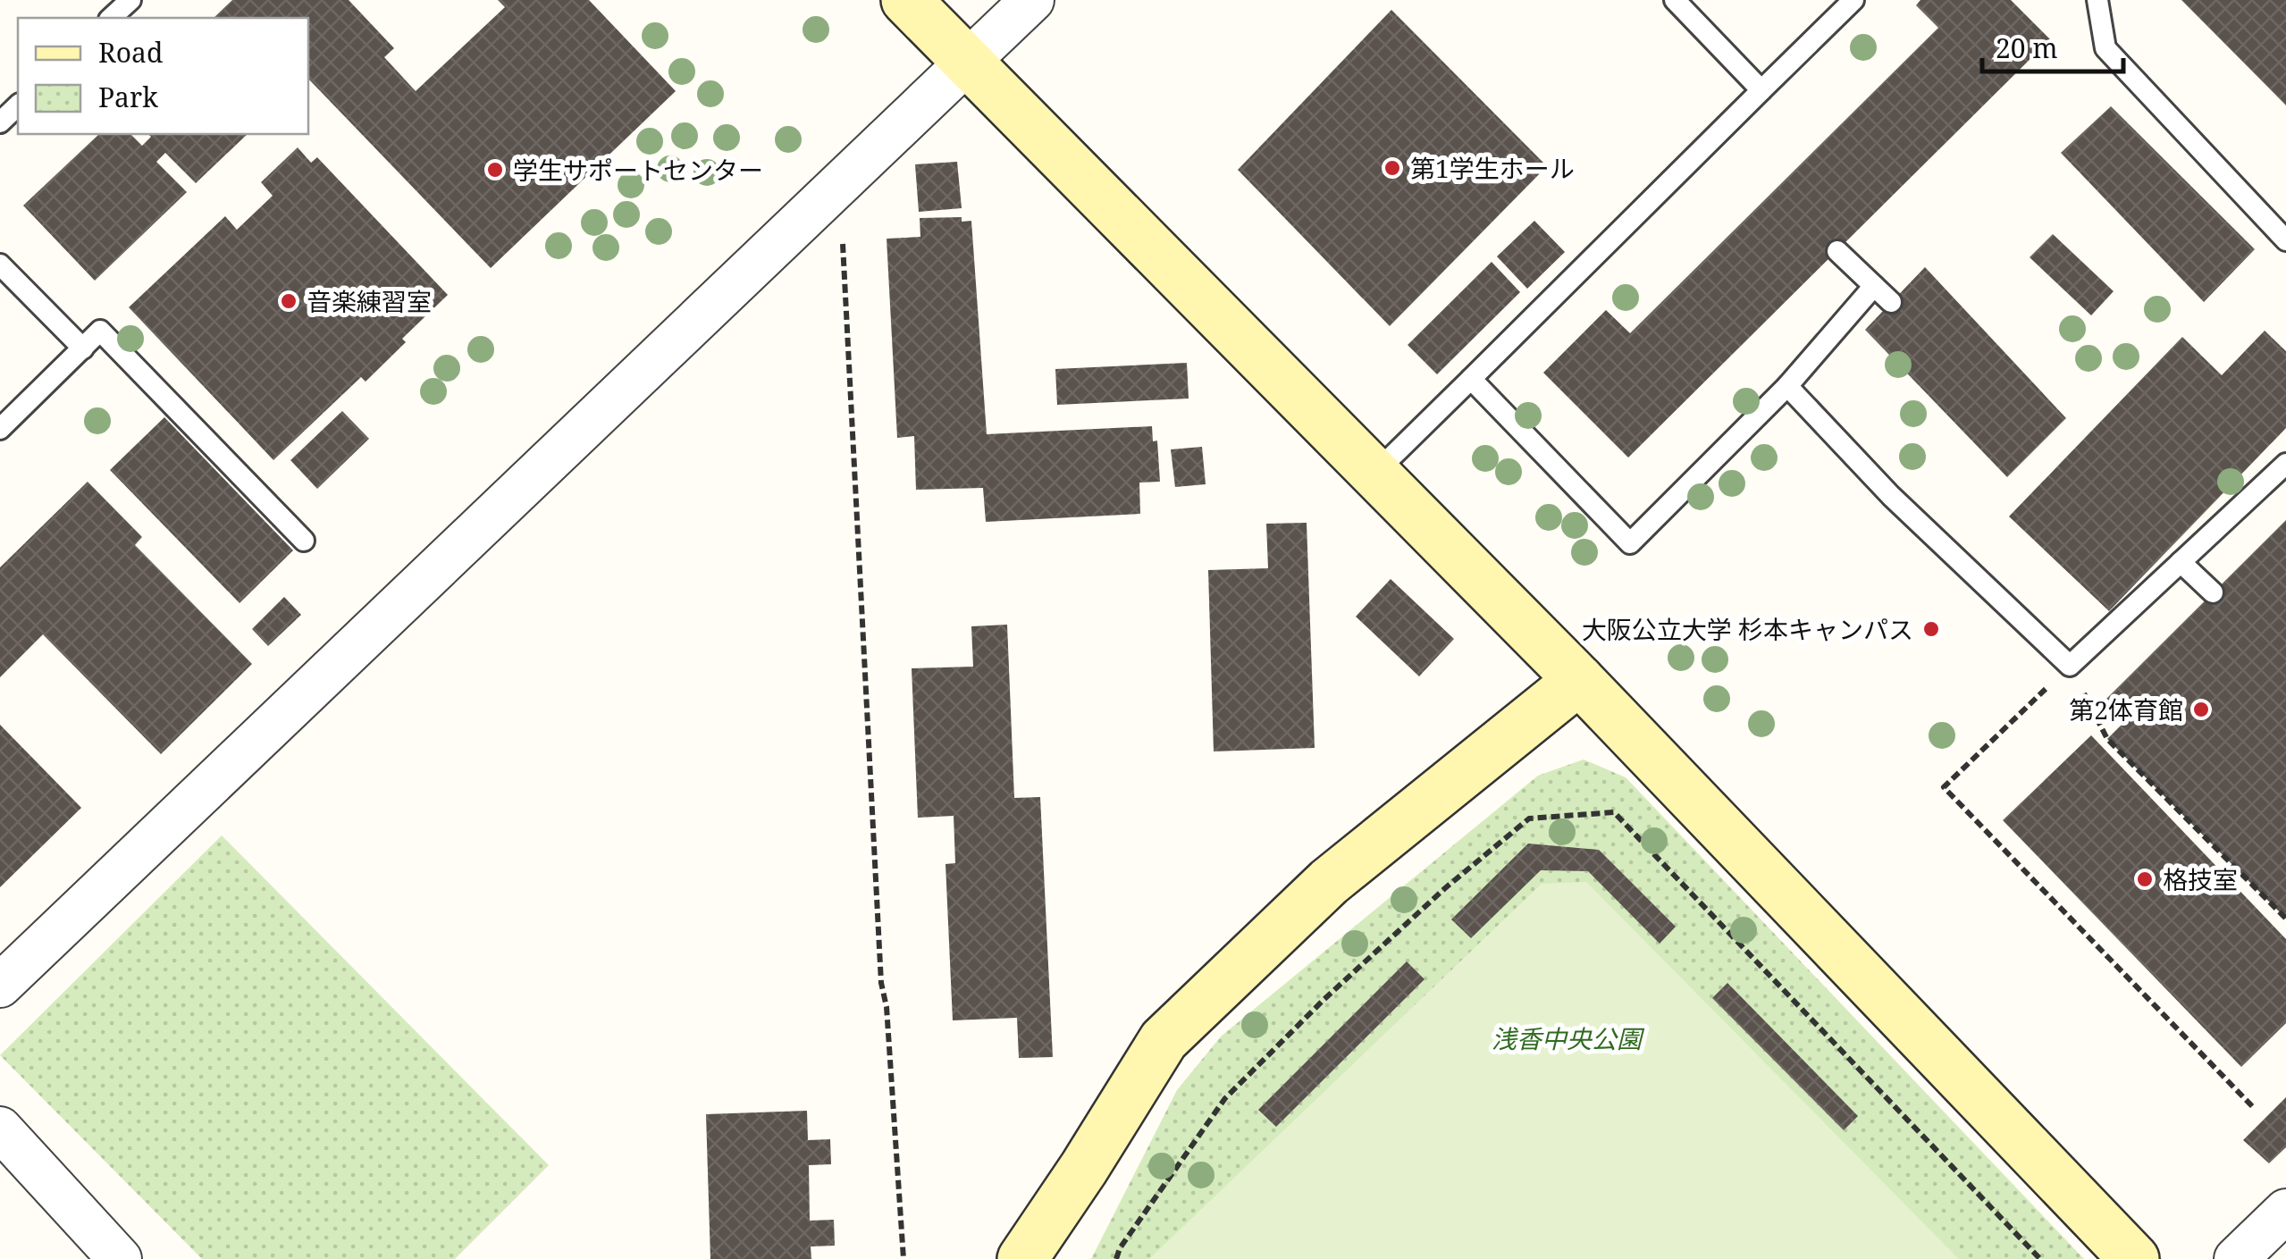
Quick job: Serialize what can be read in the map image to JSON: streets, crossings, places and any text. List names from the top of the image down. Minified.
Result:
{"parks":["浅香中央公園"],"places":["第1学生ホール","学生サポートセンター","音楽練習室","大阪公立大学 杉本キャンパス","第2体育館","格技室"],"legend":["Road","Park"],"scale_bar":"20 m"}
